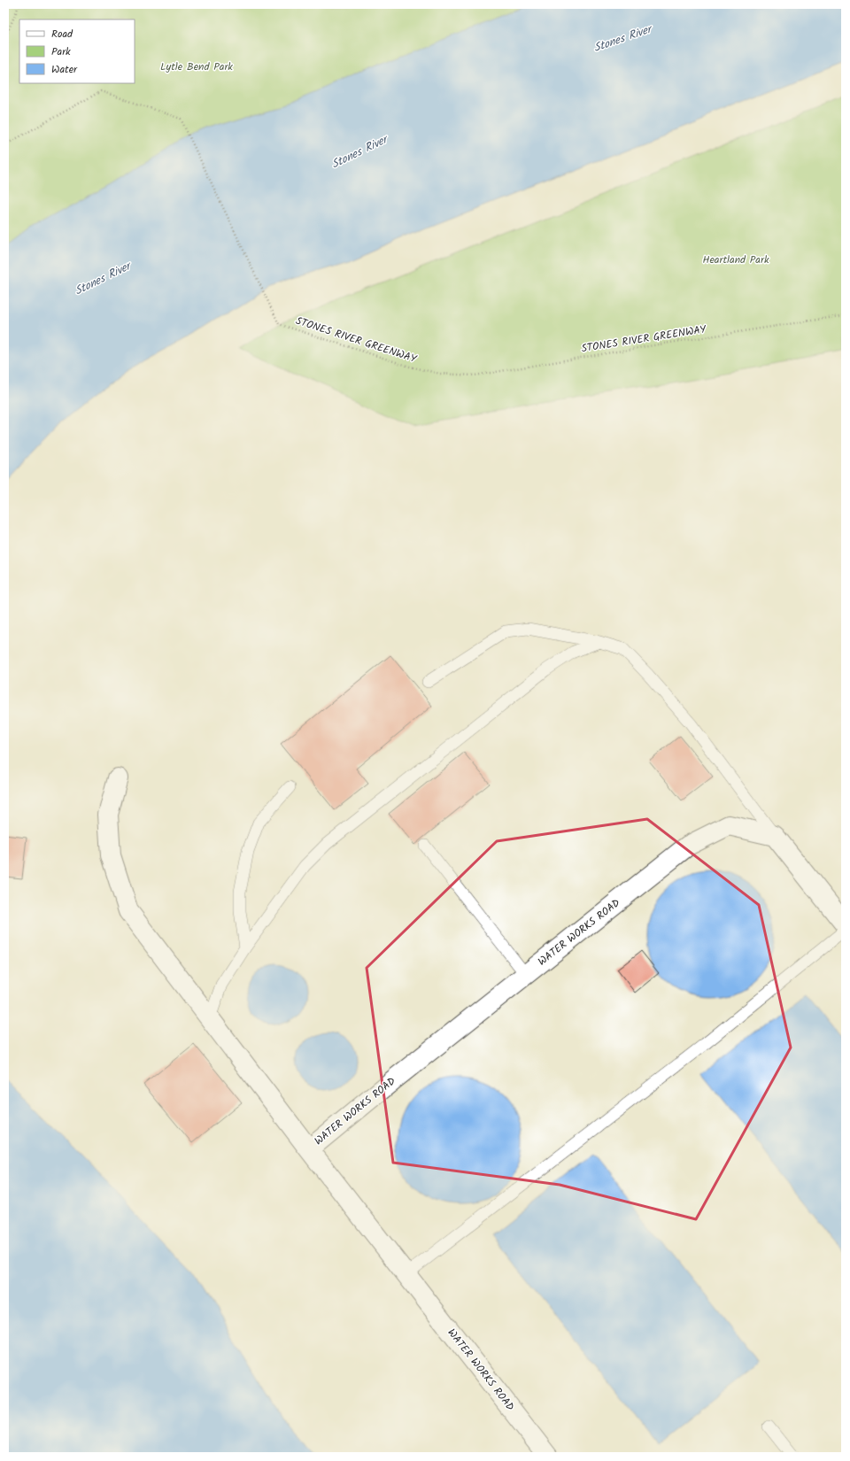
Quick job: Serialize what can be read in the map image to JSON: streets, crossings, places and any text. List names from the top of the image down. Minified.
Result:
{"streets":{"street":["WATER WORKS ROAD"],"path":["STONES RIVER GREENWAY"]},"water":["Stones River"],"parks":["Lytle Bend Park","Heartland Park"],"legend":["Road","Park","Water"]}
